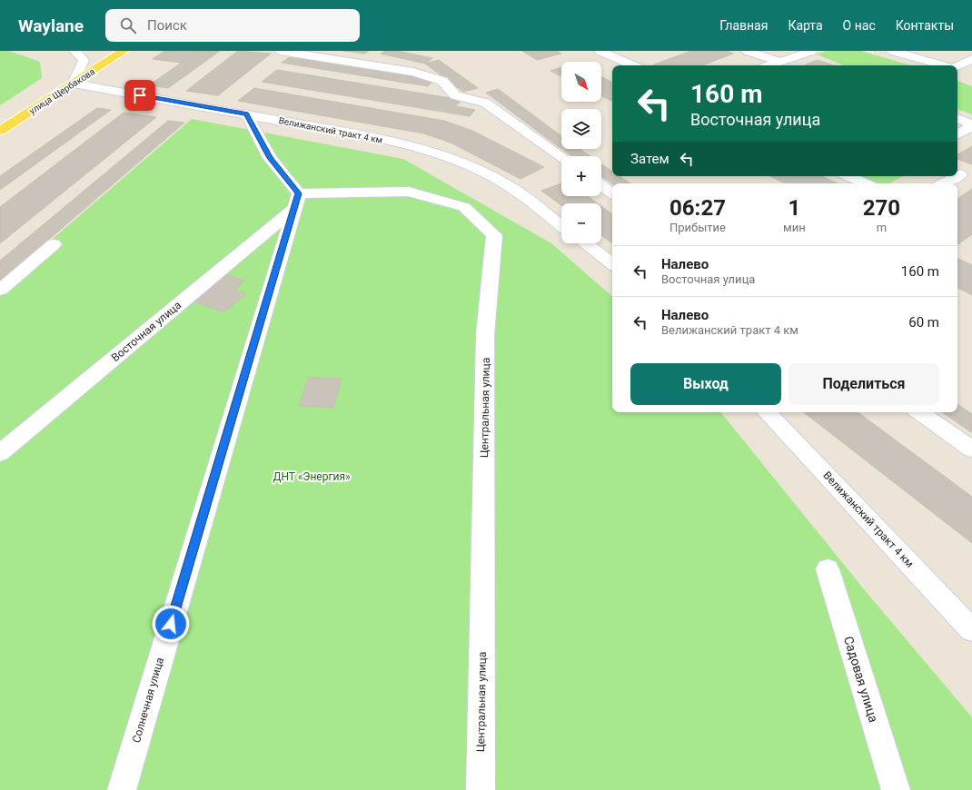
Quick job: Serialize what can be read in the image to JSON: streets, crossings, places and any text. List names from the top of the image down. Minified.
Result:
{"streets":{"main road":["улица Щербакова"],"street":["Велижанский тракт 4 км","Восточная улица","Центральная улица","Садовая улица","Солнечная улица"]},"crossings":[["улица Щербакова","Велижанский тракт 4 км"],["Восточная улица","Центральная улица"],["Восточная улица","Солнечная улица"],["Центральная улица","Солнечная улица"]],"parks":["ДНТ «Энергия»"],"north":"bottom right","page":{"header":"Waylane","search":"Поиск","nav":["Главная","Карта","О нас","Контакты"],"map_buttons":["+","−"],"turn":["160 m","Восточная улица"],"then":"Затем","eta":["06:27","Прибытие","1","мин","270","m"],"list":[{"name":"Налево","note":"Восточная улица","value":"160 m"},{"name":"Налево","note":"Велижанский тракт 4 км","value":"60 m"}],"buttons":["Выход","Поделиться"]}}
